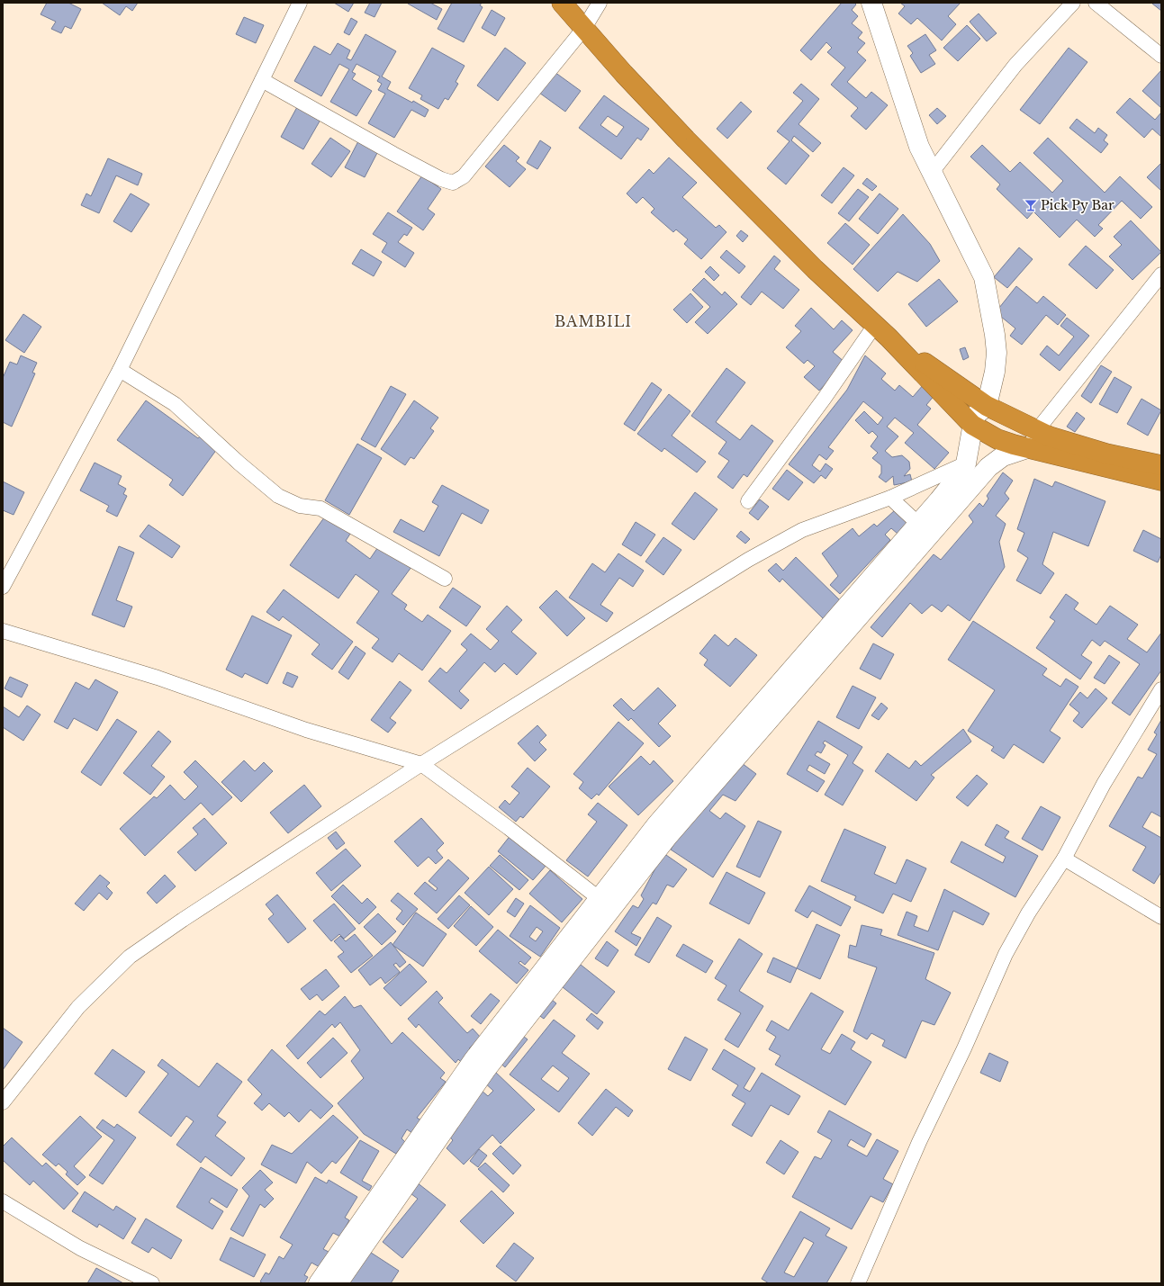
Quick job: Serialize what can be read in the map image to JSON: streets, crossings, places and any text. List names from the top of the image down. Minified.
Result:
{"districts":["BAMBILI"],"places":{"bar":["Pick Py Bar"]}}
